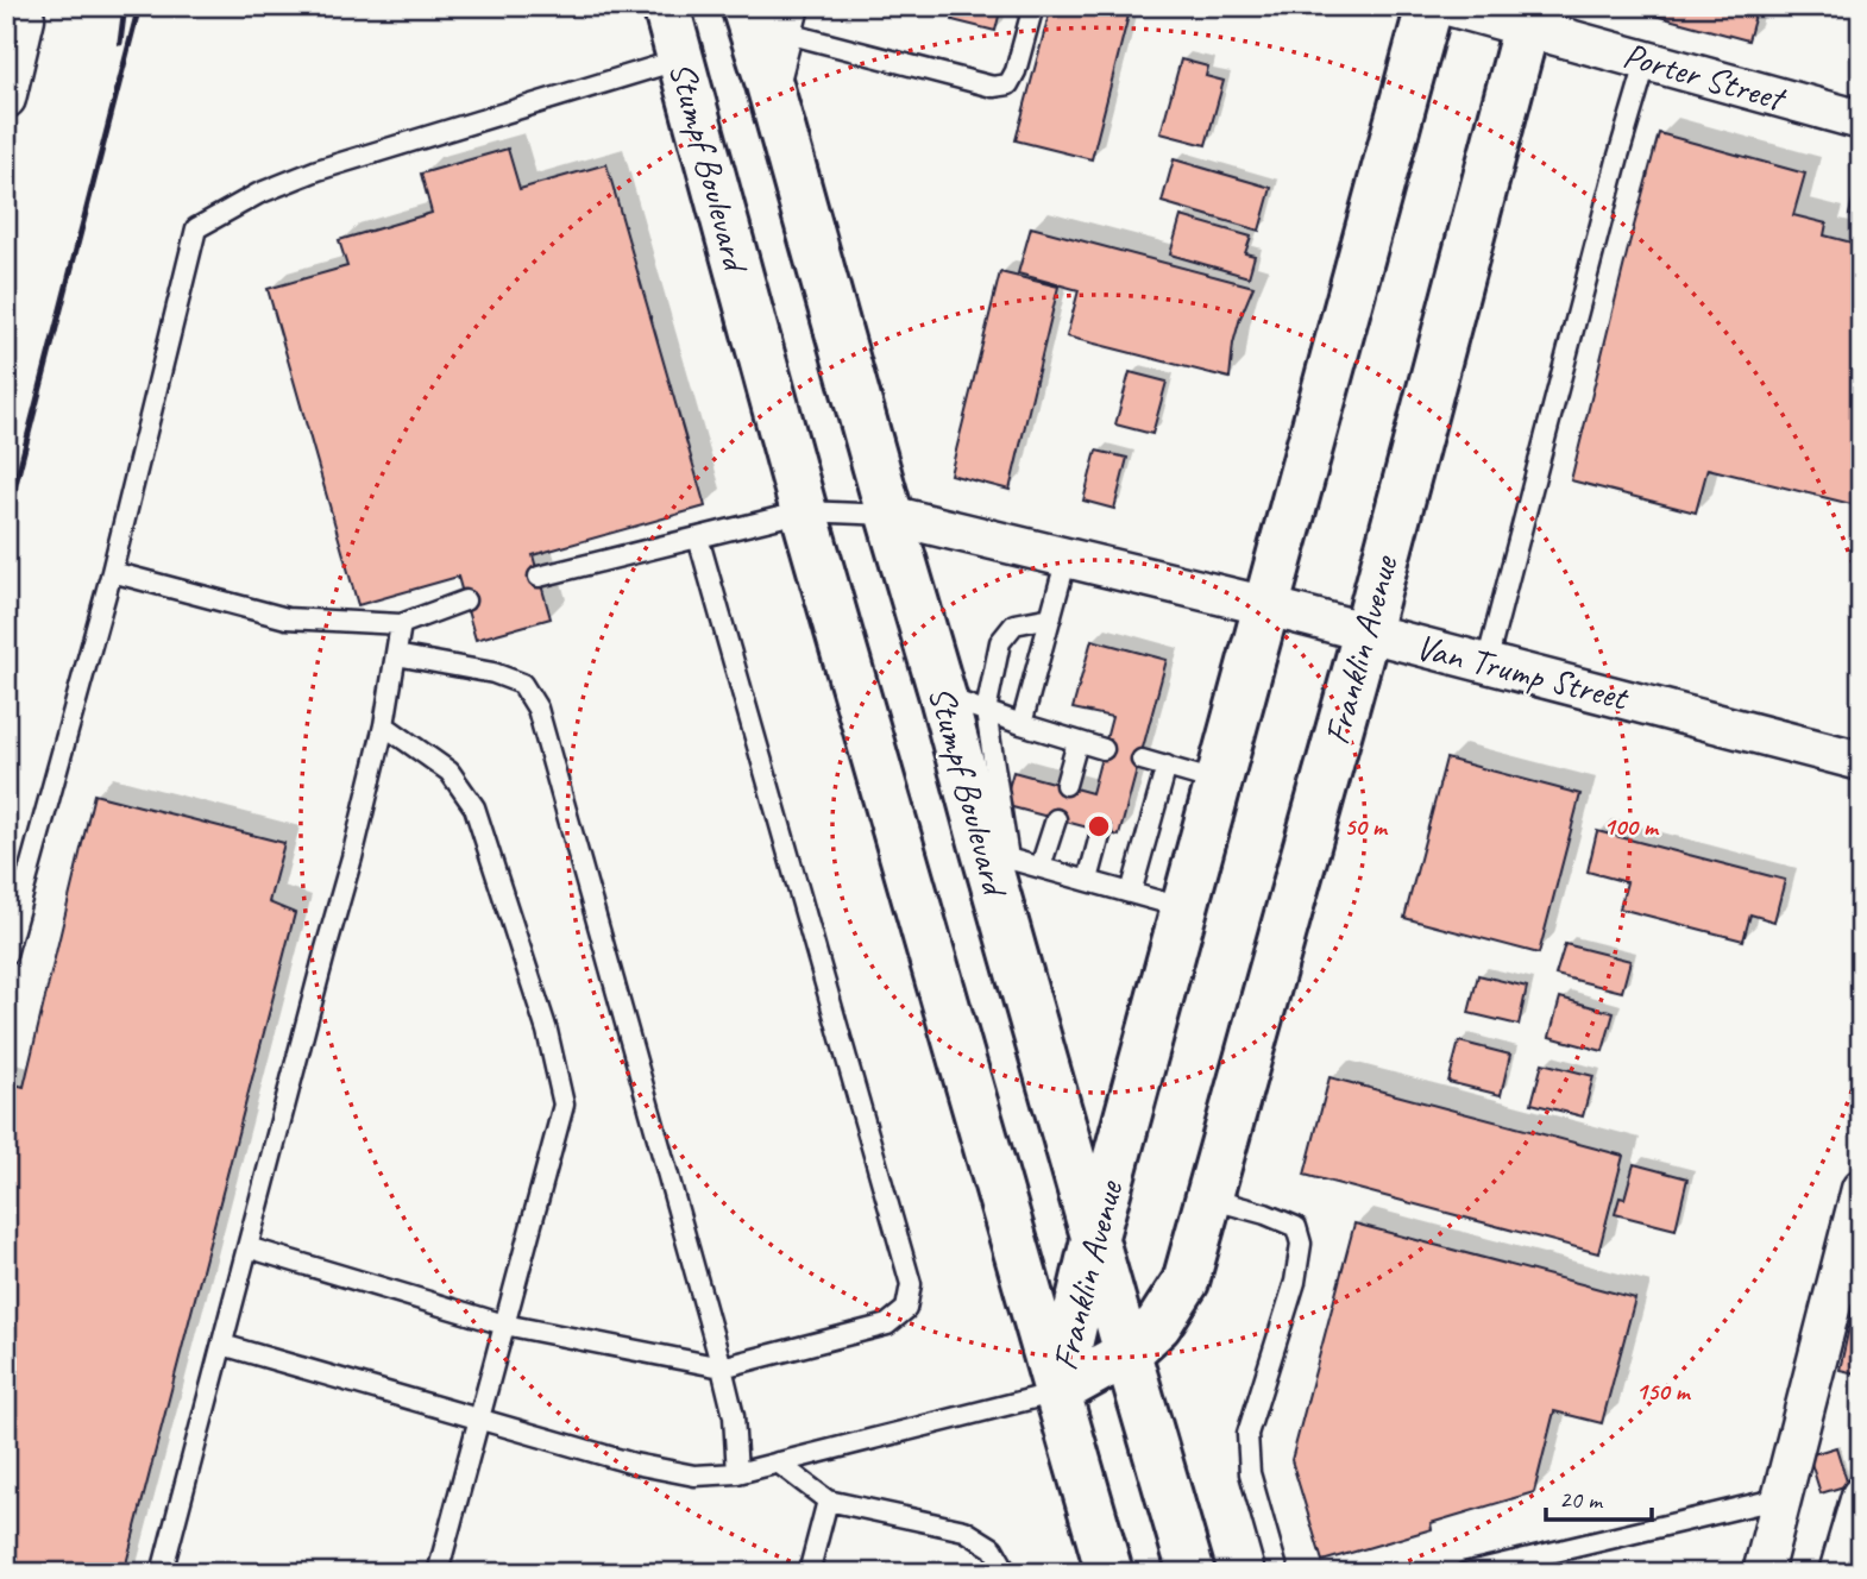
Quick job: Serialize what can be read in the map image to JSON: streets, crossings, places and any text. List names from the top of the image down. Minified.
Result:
{"streets":{"main road":["Stumpf Boulevard","Franklin Avenue"],"street":["Porter Street","Van Trump Street"]},"crossings":[["Porter Street","Franklin Avenue"],["Stumpf Boulevard","Franklin Avenue"],["Stumpf Boulevard","Van Trump Street"],["Franklin Avenue","Van Trump Street"]],"scale_bar":"20 m","rings":["50 m","100 m","150 m"]}
